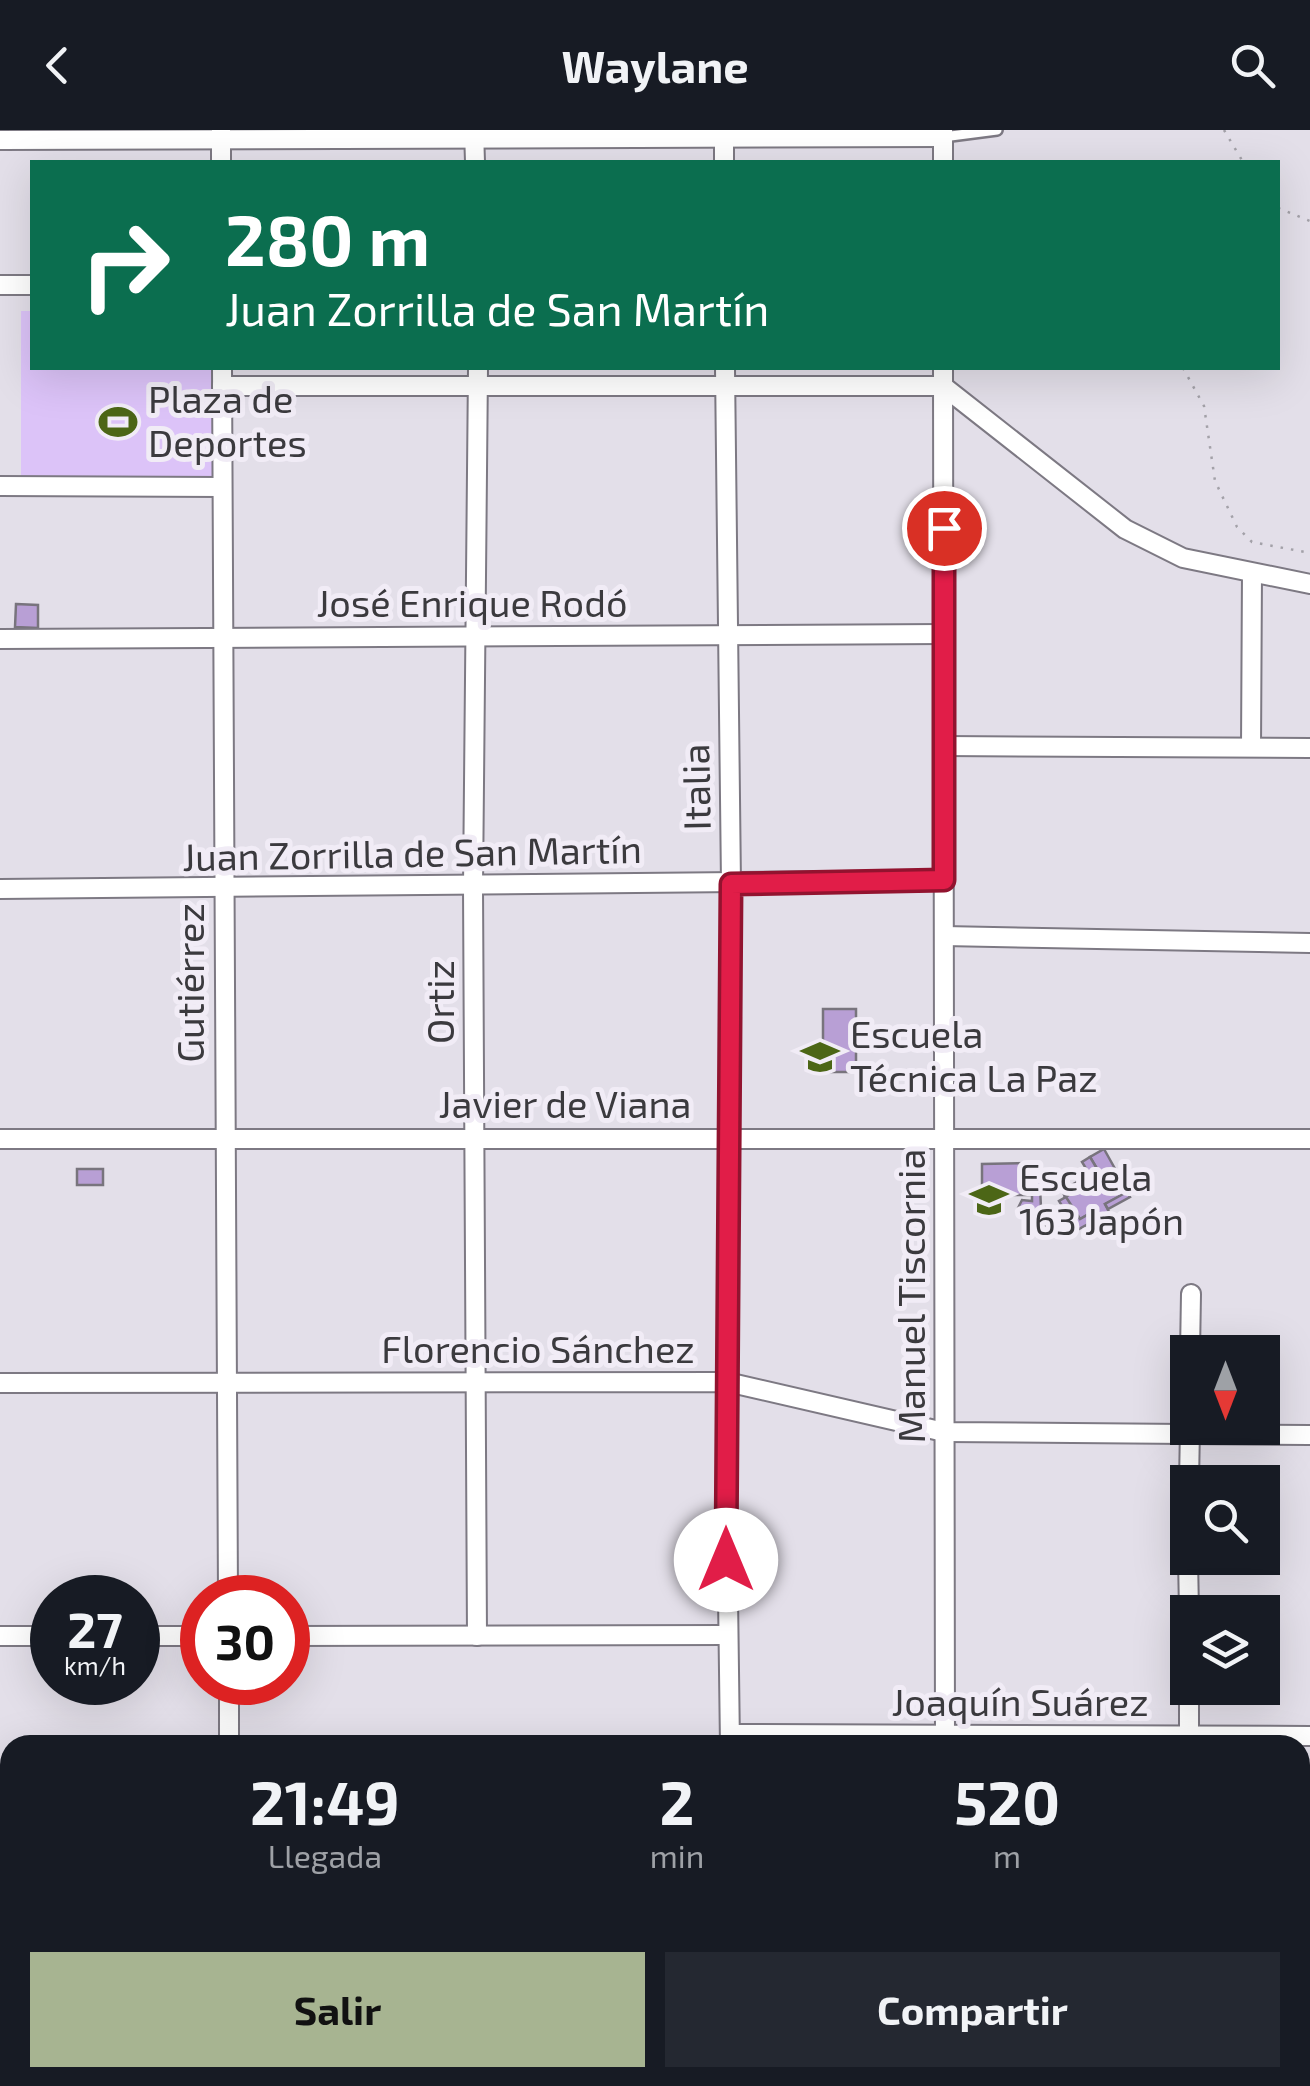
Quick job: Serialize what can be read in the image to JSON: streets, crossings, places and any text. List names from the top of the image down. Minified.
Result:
{"streets":{"street":["José Enrique Rodó","Italia","Juan Zorrilla de San Martín","Gutiérrez","Ortiz","Javier de Viana","Manuel Tiscornia","Florencio Sánchez"]},"crossings":[["José Enrique Rodó","Italia"],["José Enrique Rodó","Gutiérrez"],["José Enrique Rodó","Ortiz"],["José Enrique Rodó","Manuel Tiscornia"],["Italia","Juan Zorrilla de San Martín"],["Italia","Javier de Viana"],["Italia","Florencio Sánchez"],["Juan Zorrilla de San Martín","Gutiérrez"],["Juan Zorrilla de San Martín","Ortiz"],["Juan Zorrilla de San Martín","Manuel Tiscornia"],["Gutiérrez","Javier de Viana"],["Gutiérrez","Florencio Sánchez"],["Ortiz","Javier de Viana"],["Ortiz","Florencio Sánchez"],["Javier de Viana","Manuel Tiscornia"],["Manuel Tiscornia","Florencio Sánchez"]],"places":{"sports":["Plaza de Deportes"],"school or university":["Escuela Técnica La Paz","Escuela 163 Japón"]},"north":"bottom","page":{"header":"Waylane","turn":["280 m","Juan Zorrilla de San Martín"],"speed":"27 km/h","limit":"30","eta":["21:49","Llegada","2","min","520","m"],"buttons":["Salir","Compartir"]}}
